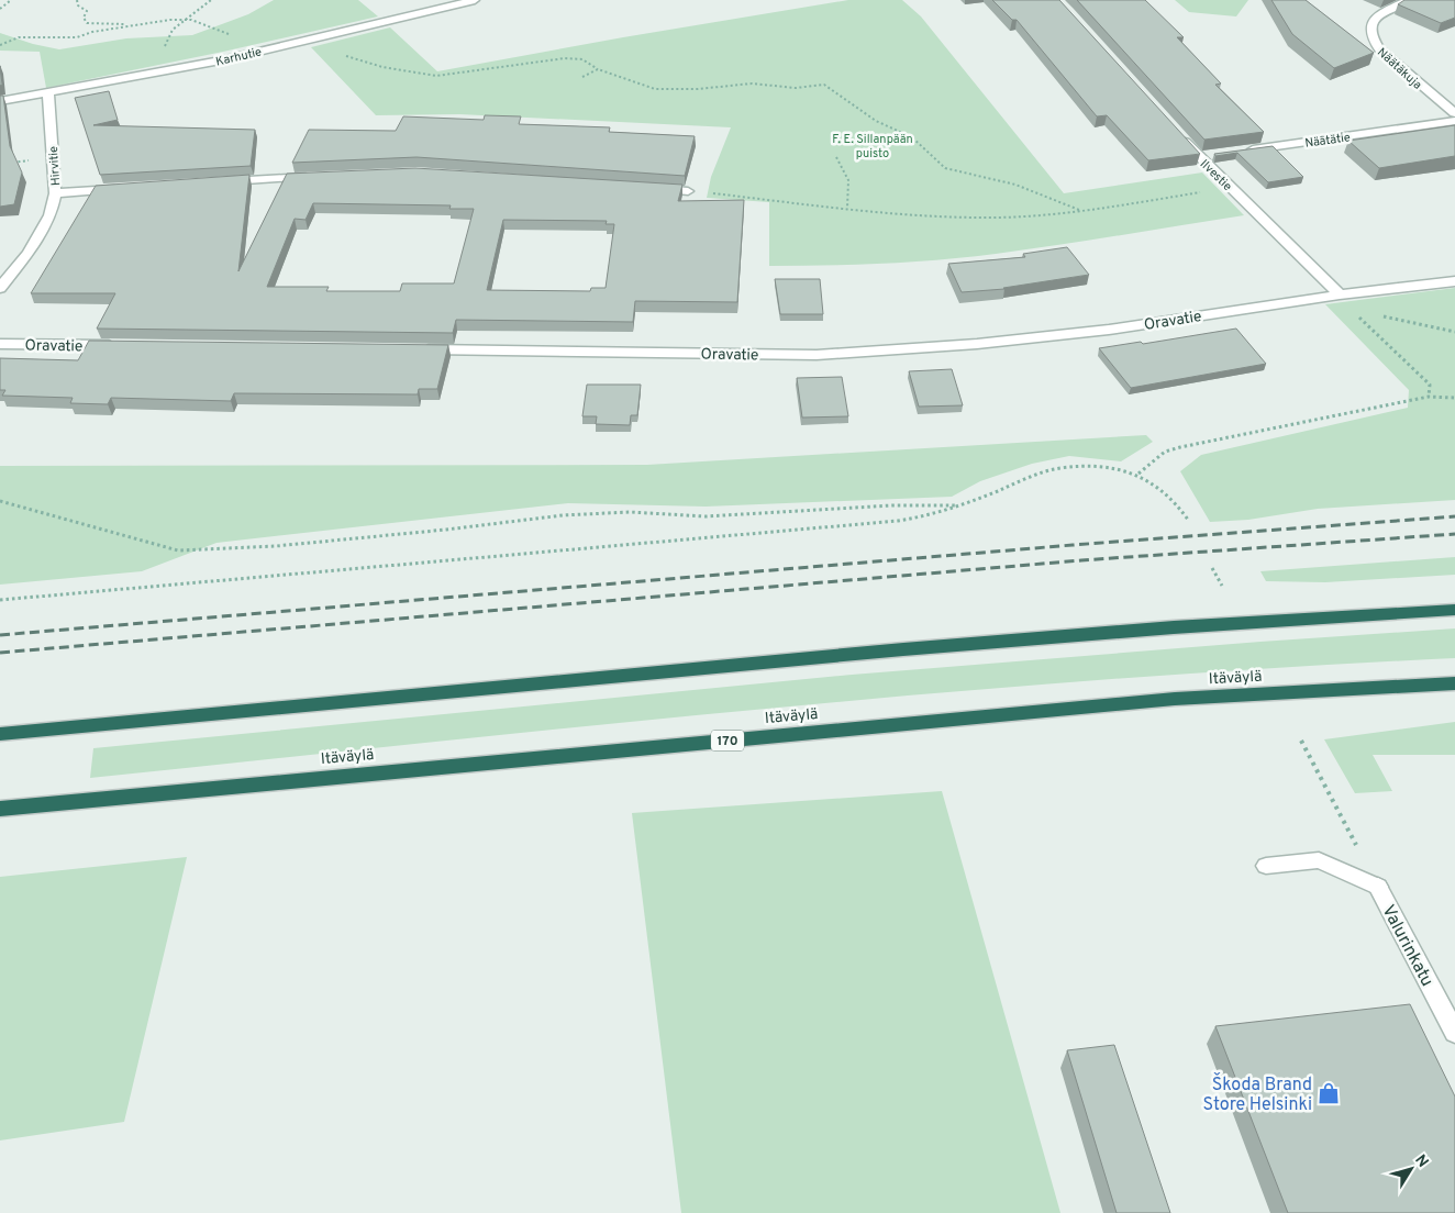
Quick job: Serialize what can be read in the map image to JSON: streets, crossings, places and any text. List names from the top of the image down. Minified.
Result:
{"streets":{"highway":["Itäväylä","170"],"street":["Karhutie","Näätäkuja","Näätätie","Hirvitie","Ilvestie","Oravatie","Valurinkatu"]},"crossings":[["Karhutie","Hirvitie"],["Ilvestie","Oravatie"]],"parks":["F. E. Sillanpään puisto"],"places":{"shop":["Škoda Brand Store Helsinki"]},"north":"top right"}
